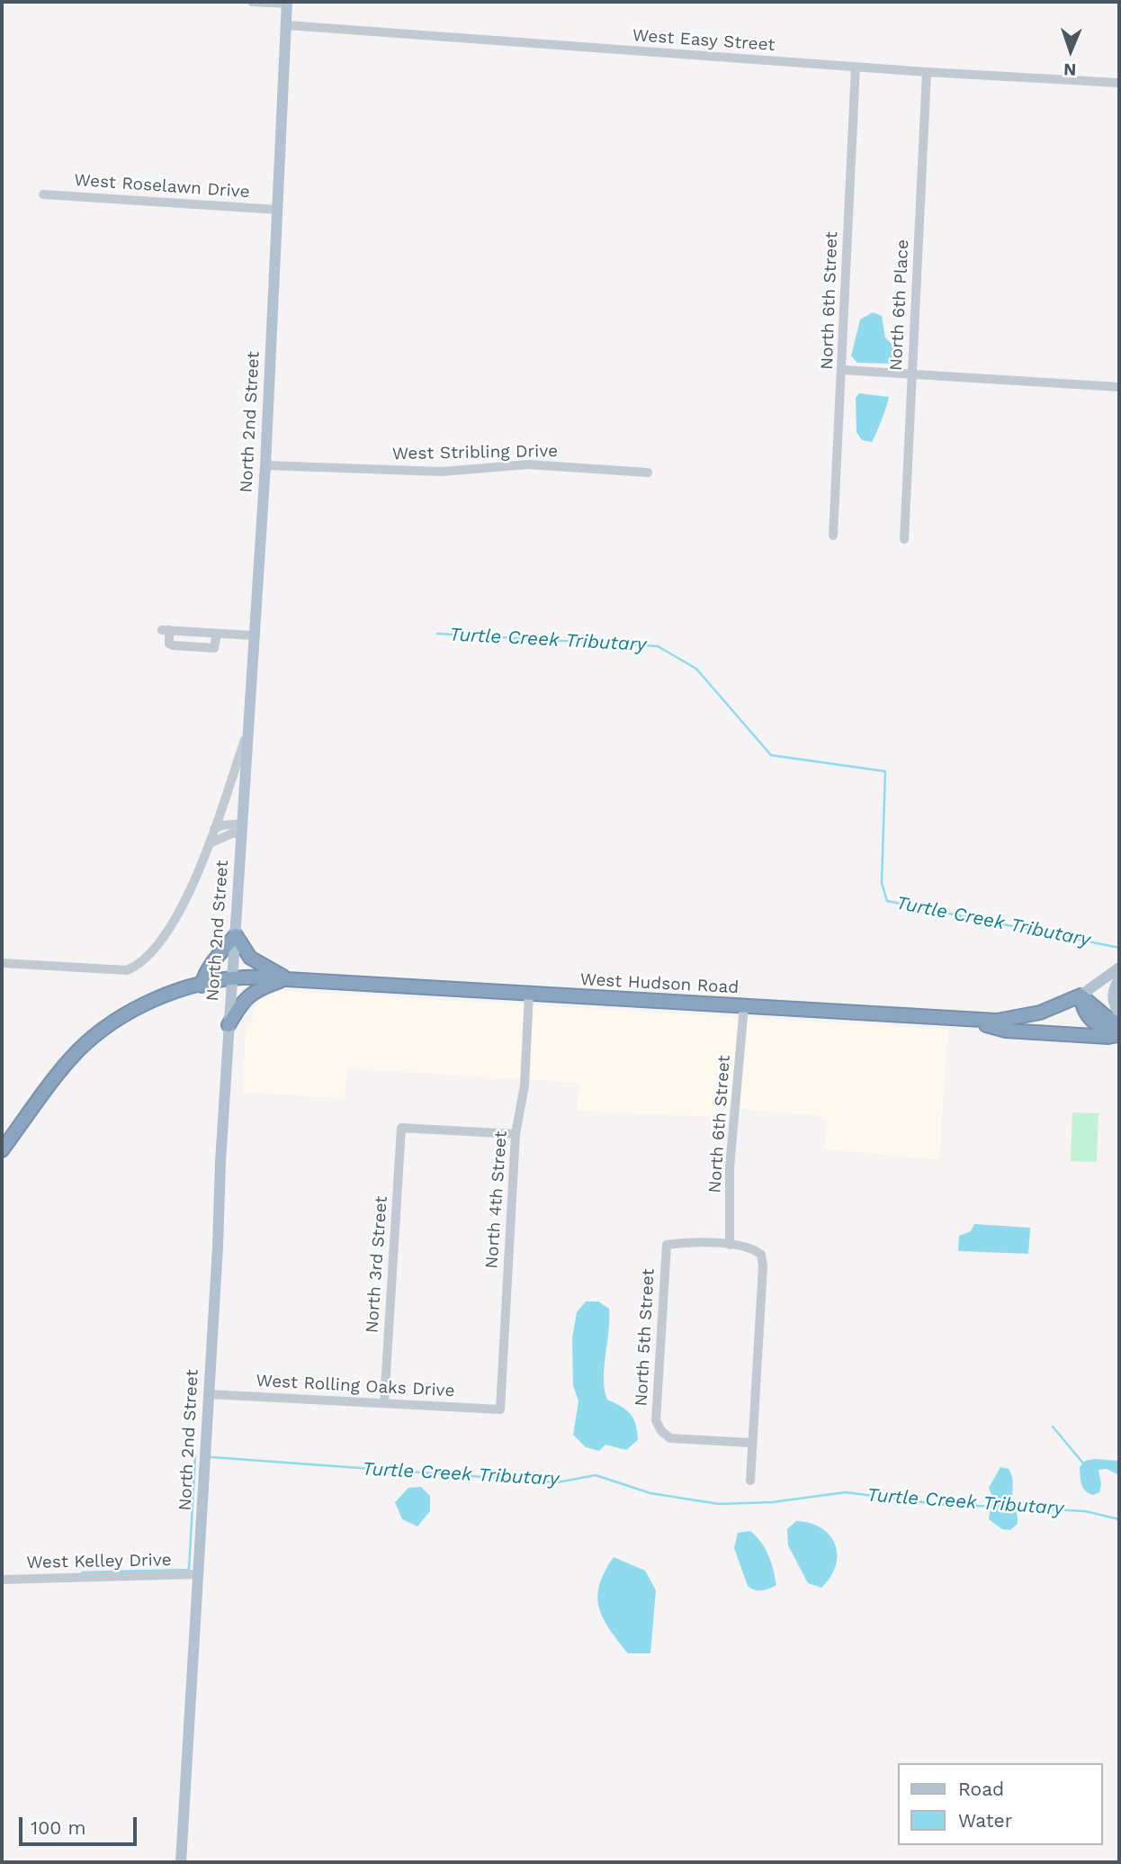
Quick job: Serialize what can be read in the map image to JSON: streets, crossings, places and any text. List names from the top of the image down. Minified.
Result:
{"streets":{"highway":["West Hudson Road"],"main road":["North 2nd Street"],"street":["West Easy Street","West Roselawn Drive","North 6th Street","North 6th Place","West Stribling Drive","North 4th Street","North 3rd Street","North 5th Street","West Rolling Oaks Drive","West Kelley Drive"]},"crossings":[["West Easy Street","North 6th Street"],["West Easy Street","North 6th Place"],["West Easy Street","North 2nd Street"],["West Roselawn Drive","North 2nd Street"],["North 6th Street","West Hudson Road"],["North 6th Street","North 5th Street"],["North 2nd Street","West Stribling Drive"],["North 2nd Street","West Hudson Road"],["North 2nd Street","West Rolling Oaks Drive"],["North 2nd Street","West Kelley Drive"],["West Hudson Road","North 4th Street"],["North 4th Street","North 3rd Street"],["North 4th Street","West Rolling Oaks Drive"],["North 3rd Street","West Rolling Oaks Drive"]],"water":["Turtle Creek Tributary"],"legend":["Road","Water"],"scale_bar":"100 m","north":"bottom"}
